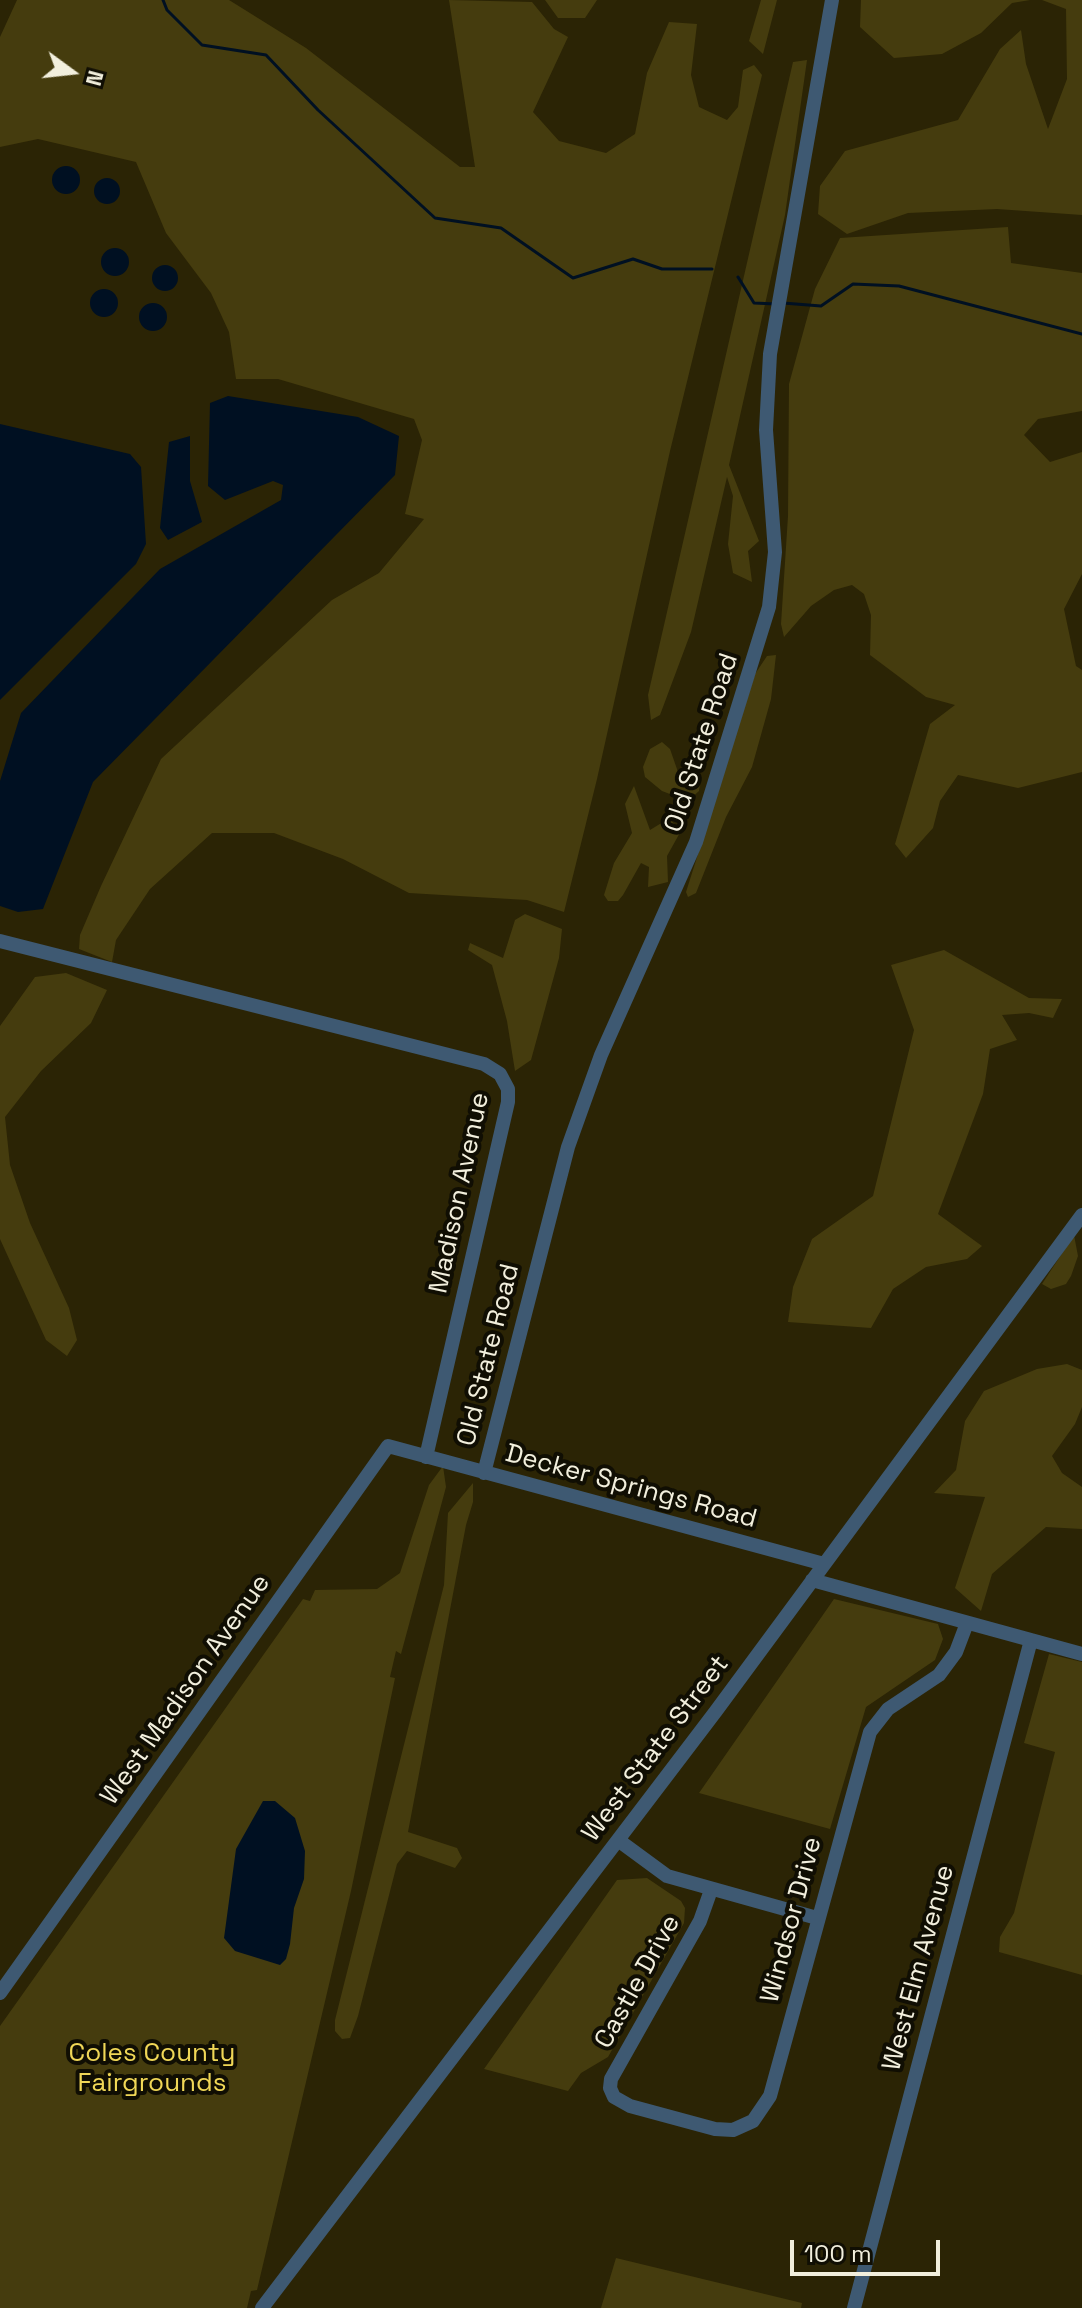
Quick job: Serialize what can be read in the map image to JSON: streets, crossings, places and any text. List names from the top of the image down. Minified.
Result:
{"streets":{"street":["Old State Road","Madison Avenue","Decker Springs Road","West Madison Avenue","West State Street","Windsor Drive","West Elm Avenue","Castle Drive"]},"crossings":[["Old State Road","Decker Springs Road"],["Madison Avenue","Decker Springs Road"],["Madison Avenue","West Madison Avenue"],["Decker Springs Road","West Madison Avenue"],["Decker Springs Road","West State Street"],["Windsor Drive","Castle Drive"]],"parks":["Coles County Fairgrounds"],"scale_bar":"100 m","north":"right"}
